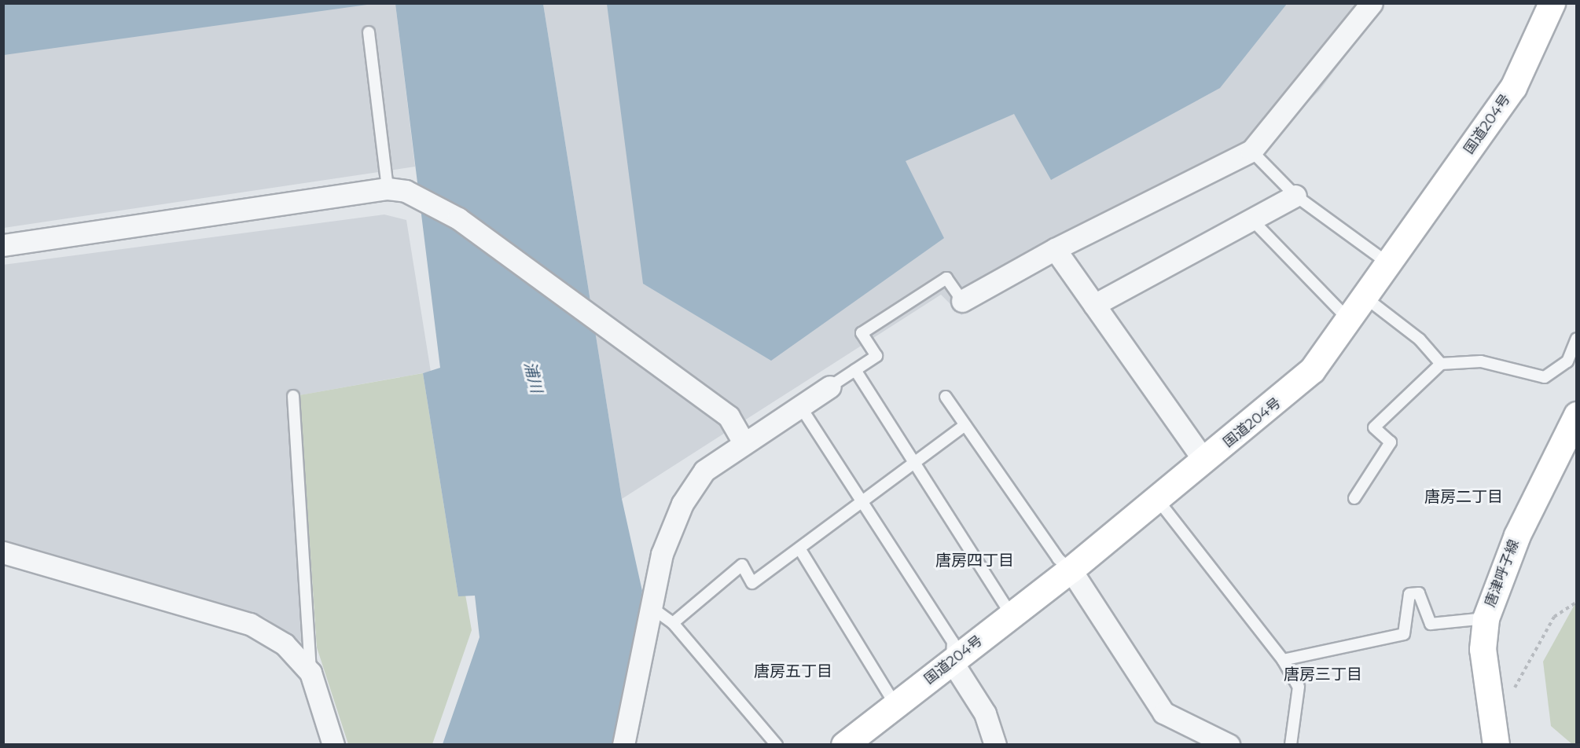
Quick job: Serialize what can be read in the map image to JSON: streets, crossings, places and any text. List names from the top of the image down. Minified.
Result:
{"streets":{"main road":["国道204号","唐津呼子線"]},"districts":["唐房二丁目","唐房四丁目","唐房五丁目","唐房三丁目"],"water":["浦川"]}
